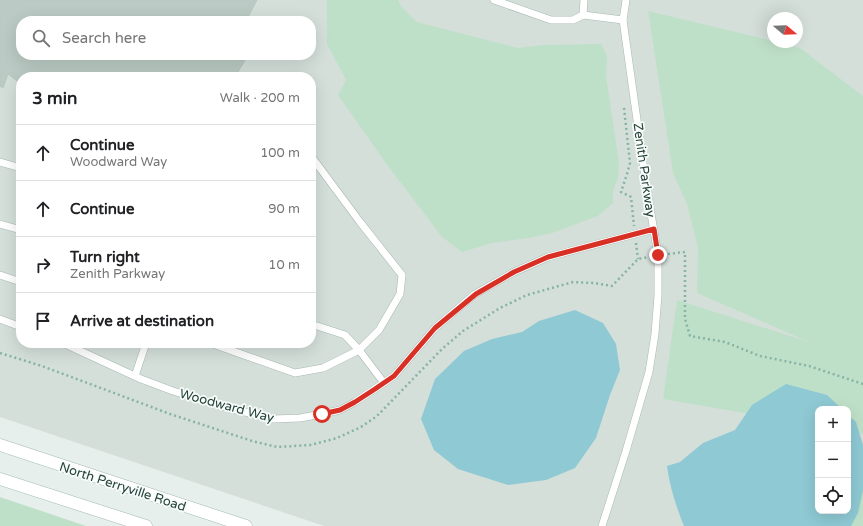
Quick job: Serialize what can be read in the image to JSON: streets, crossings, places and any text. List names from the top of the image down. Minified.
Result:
{"streets":{"main road":["North Perryville Road"],"lane":["Zenith Parkway","Woodward Way"]},"crossings":[["Zenith Parkway","Woodward Way"]],"north":"right","page":{"search":"Search here","heading":["3 min","Walk · 200 m"],"list":[["Continue","Woodward Way","100 m"],["Continue","90 m"],["Turn right","Zenith Parkway","10 m"],"Arrive at destination"],"map_buttons":["+","−"]}}
